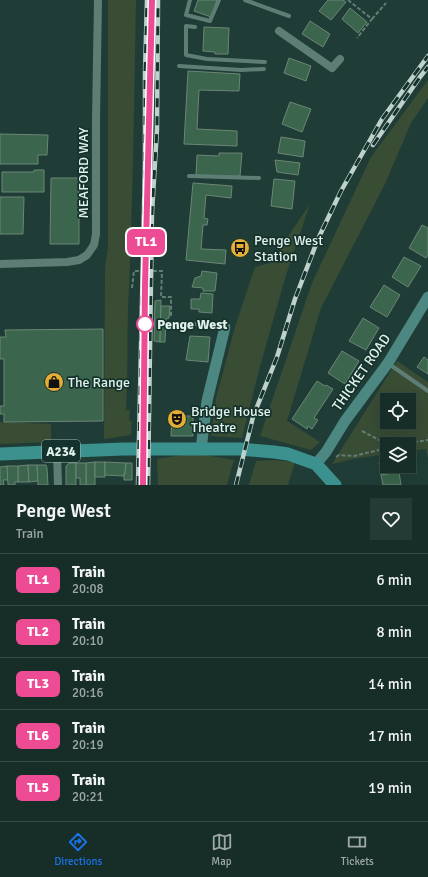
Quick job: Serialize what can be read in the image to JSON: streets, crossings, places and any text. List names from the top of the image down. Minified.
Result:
{"streets":{"main road":["A234"],"street":["MEAFORD WAY","THICKET ROAD"]},"crossings":[["THICKET ROAD","A234"]],"places":{"bus stop":["Penge West Station"],"other":["Penge West"],"shop":["The Range"],"theatre":["Bridge House Theatre"]},"page":{"on_map":"TL1","heading":["Penge West","Train"],"list":[{"mark":"TL1","name":"Train","note":"20:08","value":"6 min"},{"mark":"TL2","name":"Train","note":"20:10","value":"8 min"},{"mark":"TL3","name":"Train","note":"20:16","value":"14 min"},{"mark":"TL6","name":"Train","note":"20:19","value":"17 min"},{"mark":"TL5","name":"Train","note":"20:21","value":"19 min"}],"tabs":["Directions","Map","Tickets"]}}
